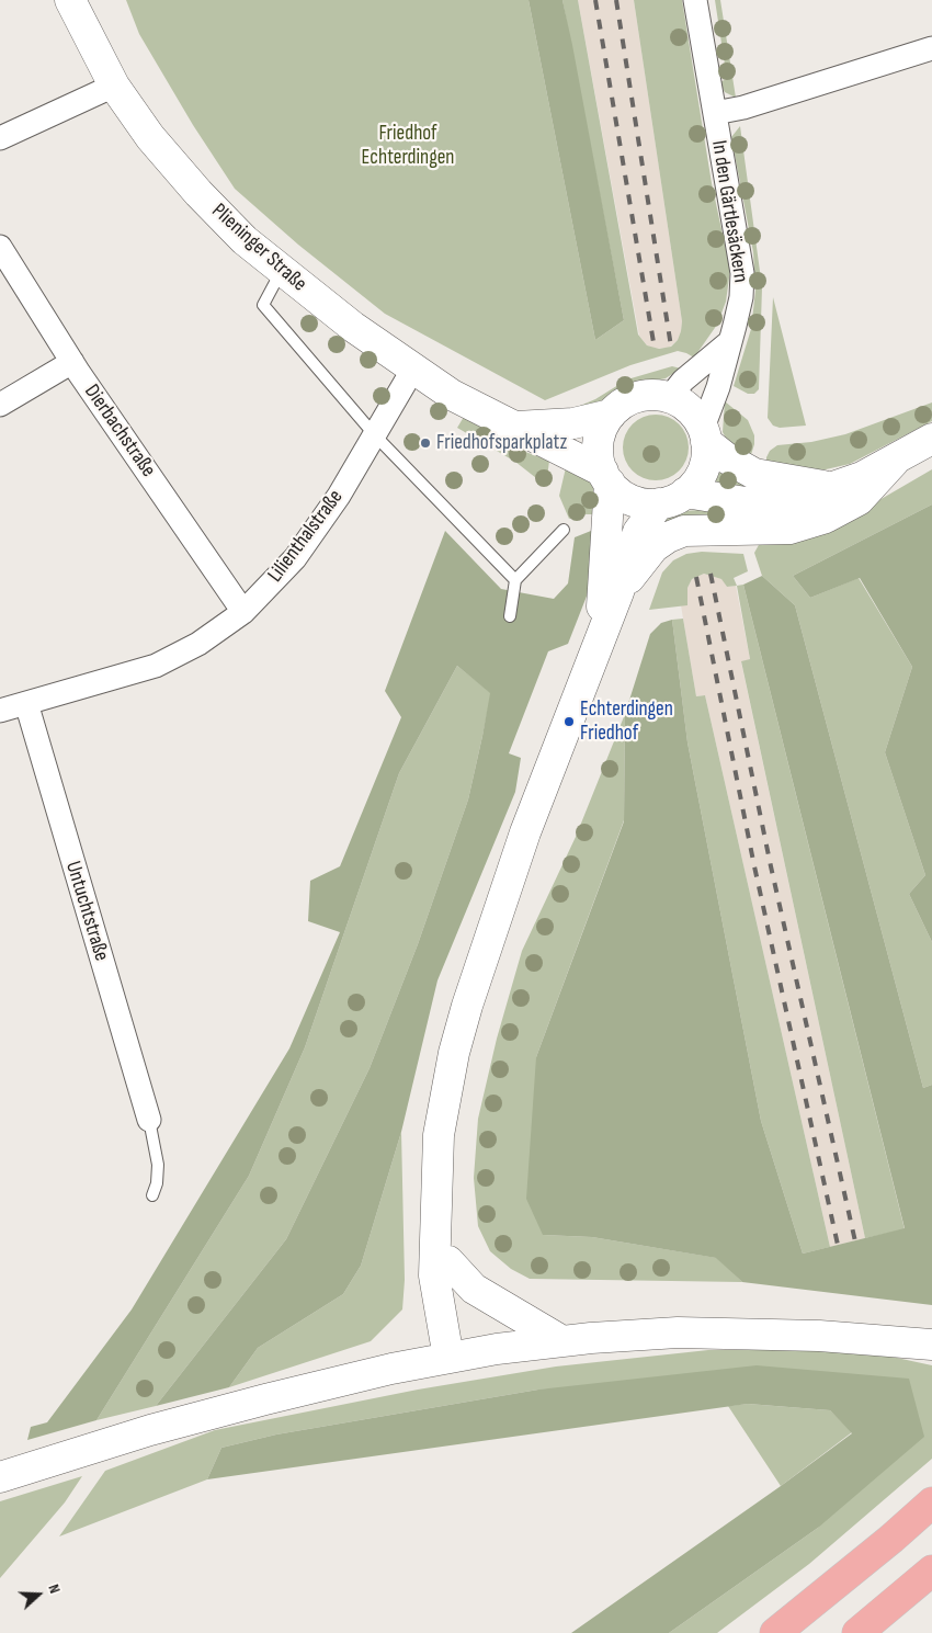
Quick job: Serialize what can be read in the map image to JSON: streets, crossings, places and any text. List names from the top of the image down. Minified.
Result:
{"streets":{"main road":["Plieninger Straße"],"street":["In den Gärtlesäckern","Dierbachstraße","Lilienthalstraße","Untuchtstraße"]},"crossings":[["In den Gärtlesäckern","Plieninger Straße"],["Plieninger Straße","Lilienthalstraße"],["Dierbachstraße","Lilienthalstraße"],["Lilienthalstraße","Untuchtstraße"]],"parks":["Friedhof Echterdingen"],"places":["Friedhofsparkplatz","Echterdingen Friedhof"],"north":"right"}
